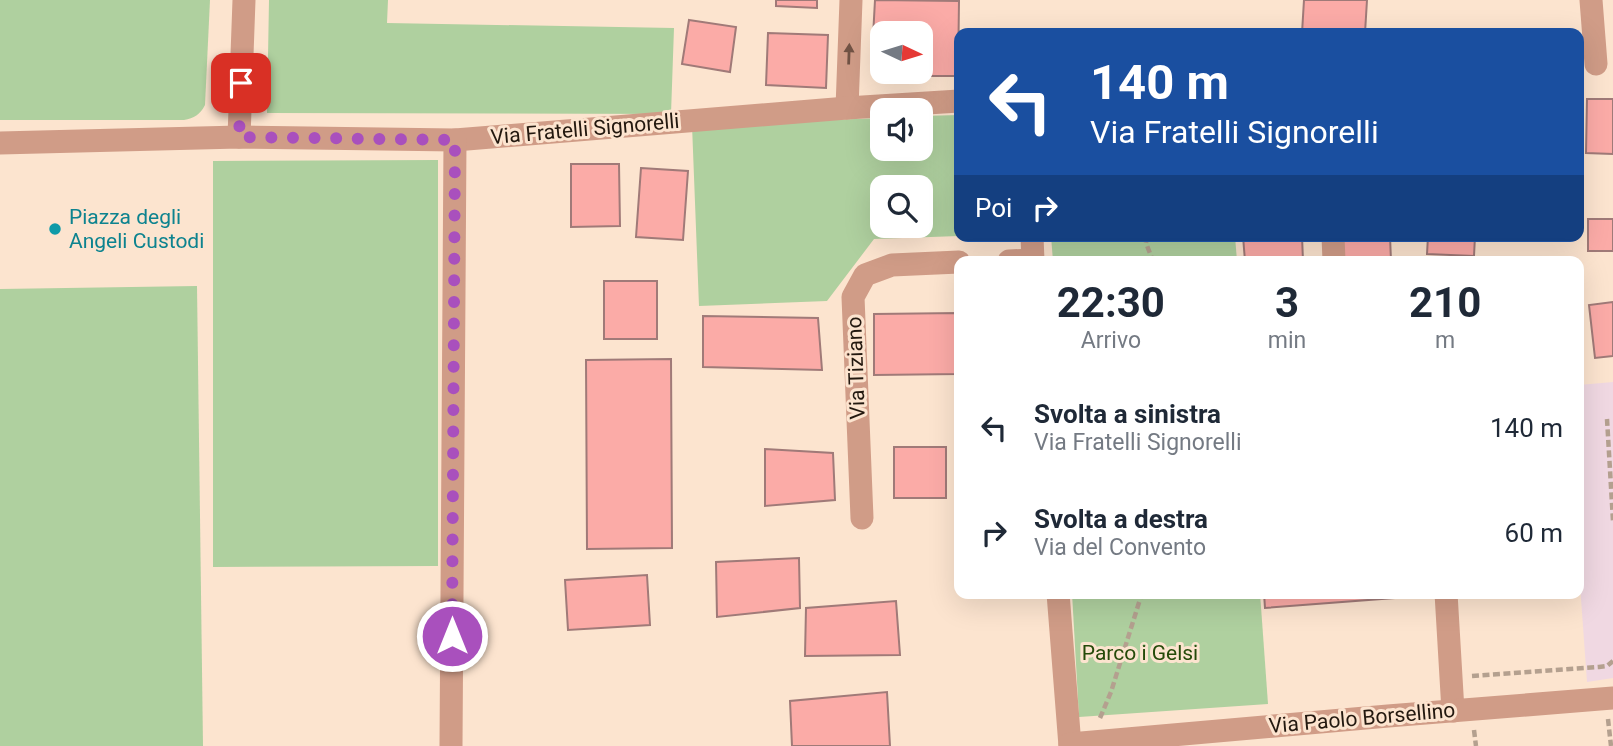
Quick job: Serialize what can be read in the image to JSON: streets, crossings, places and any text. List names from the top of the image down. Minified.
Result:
{"streets":{"street":["Via Fratelli Signorelli","Via Tiziano","Via Paolo Borsellino"]},"parks":["Parco i Gelsi"],"places":["Piazza degli Angeli Custodi"],"north":"right","page":{"turn":["140 m","Via Fratelli Signorelli"],"then":"Poi","eta":["22:30","Arrivo","3","min","210","m"],"list":[{"name":"Svolta a sinistra","note":"Via Fratelli Signorelli","value":"140 m"},{"name":"Svolta a destra","note":"Via del Convento","value":"60 m"}]}}
